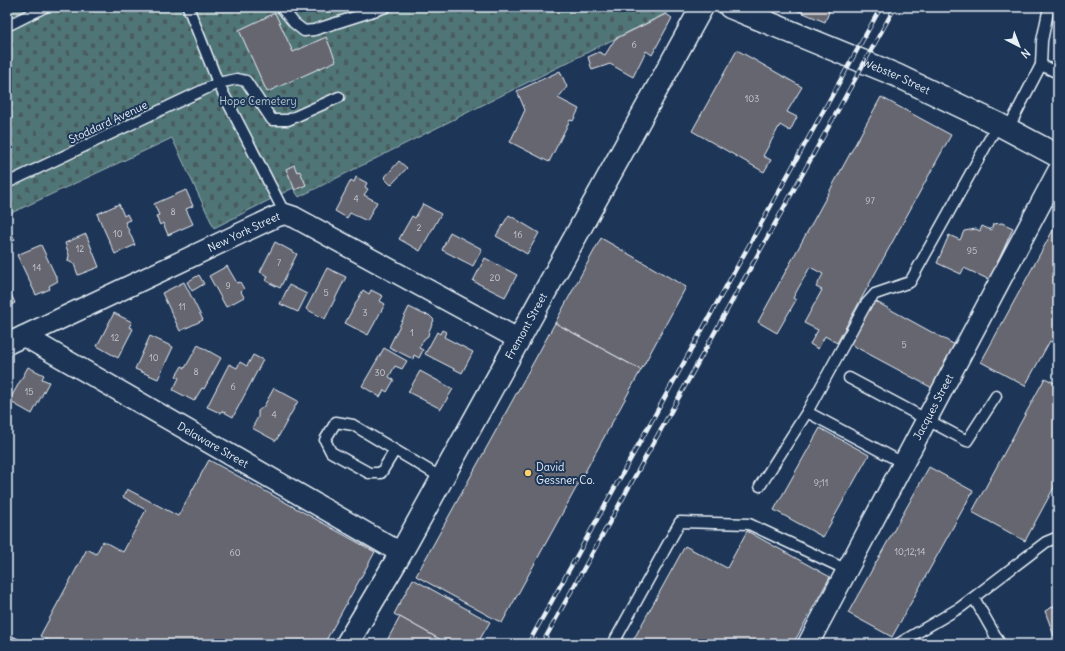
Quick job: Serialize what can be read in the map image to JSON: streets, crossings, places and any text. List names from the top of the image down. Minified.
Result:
{"streets":{"street":["Webster Street","New York Street","Fremont Street","Jacques Street","Delaware Street"],"lane":["Stoddard Avenue"]},"crossings":[["New York Street","Fremont Street"],["New York Street","Delaware Street"],["Fremont Street","Delaware Street"]],"parks":["Hope Cemetery"],"places":["David Gessner Co."],"house_numbers":["6","103","4","97","8","2","10","16","12","95","7","14","20","9","5","11","3","1","12","5","10","8","30","6","15","4","9;11","10;12;14","60"],"north":"bottom right"}
